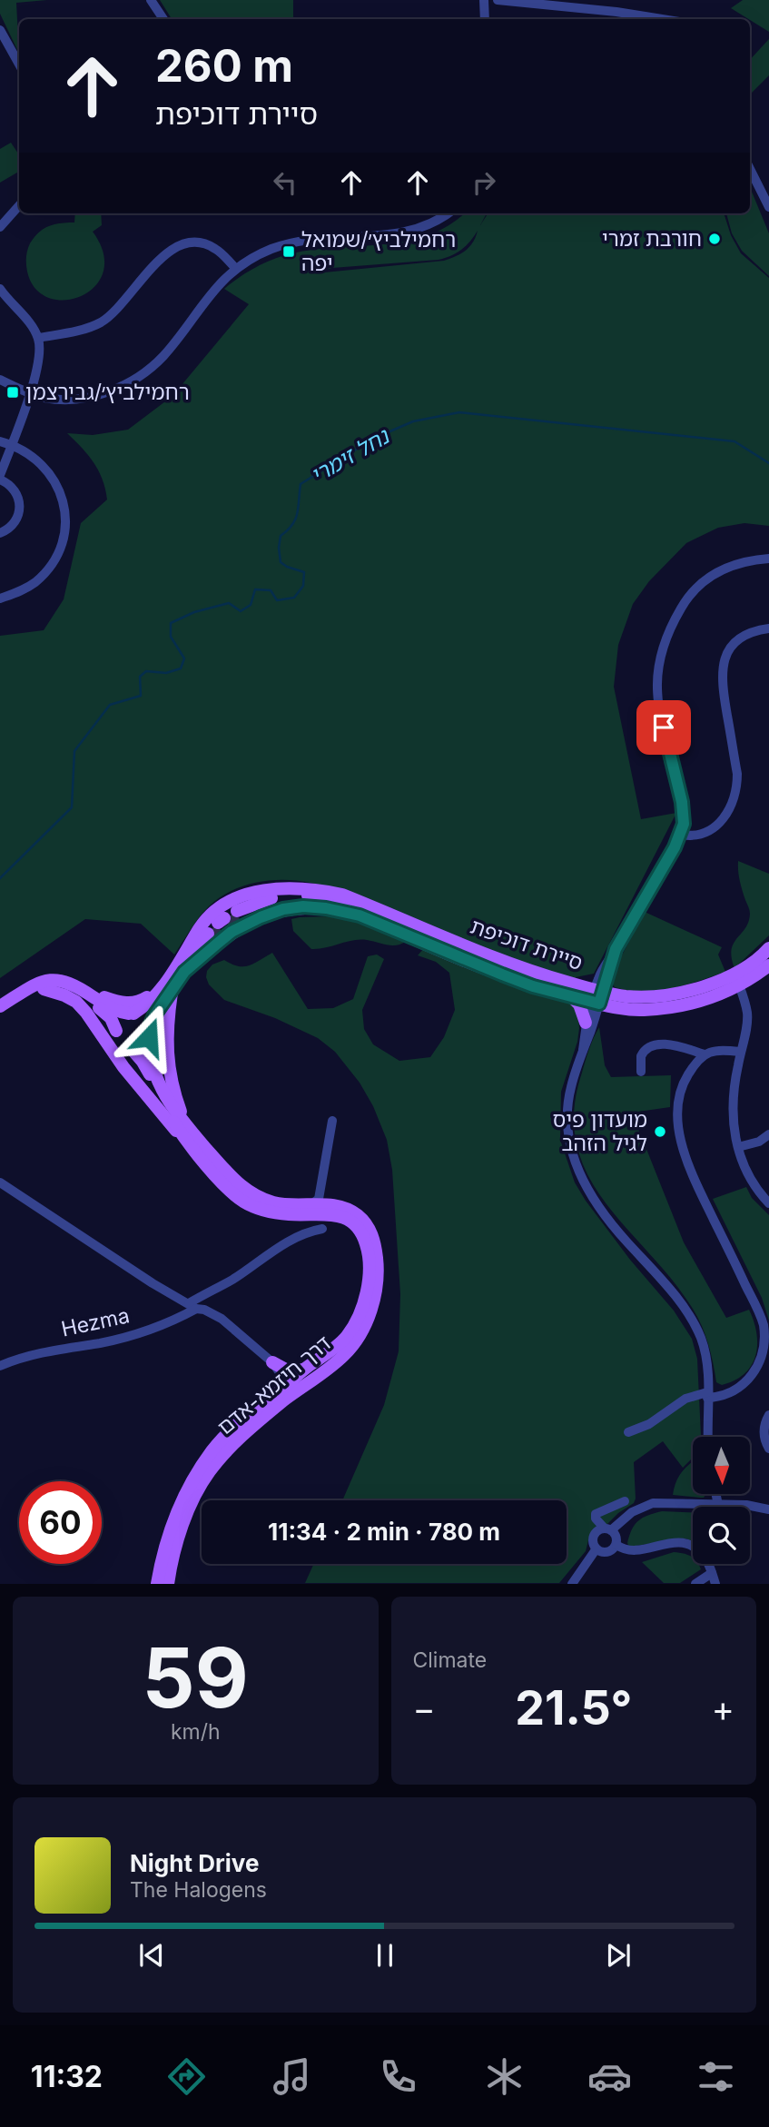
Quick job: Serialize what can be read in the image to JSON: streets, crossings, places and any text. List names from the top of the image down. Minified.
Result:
{"streets":{"main road":["סיירת דוכיפת","דרך חיזמא-אדם"],"street":["Hezma"]},"water":["נחל זימרי"],"places":{"other":["חורבת זמרי","מועדון פיס לגיל הזהב"],"transit":["רחמילביץ׳/שמואל יפה","רחמילביץ׳/גבירצמן"]},"north":"bottom","page":{"turn":["260 m","סיירת דוכיפת"],"limit":"60","trip":"11:34 · 2 min · 780 m","tile":[["59","km/h"],"Climate"],"heat":["−","21.5°","+"],"song":["Night Drive","The Halogens"],"tabs":"11:32"}}
